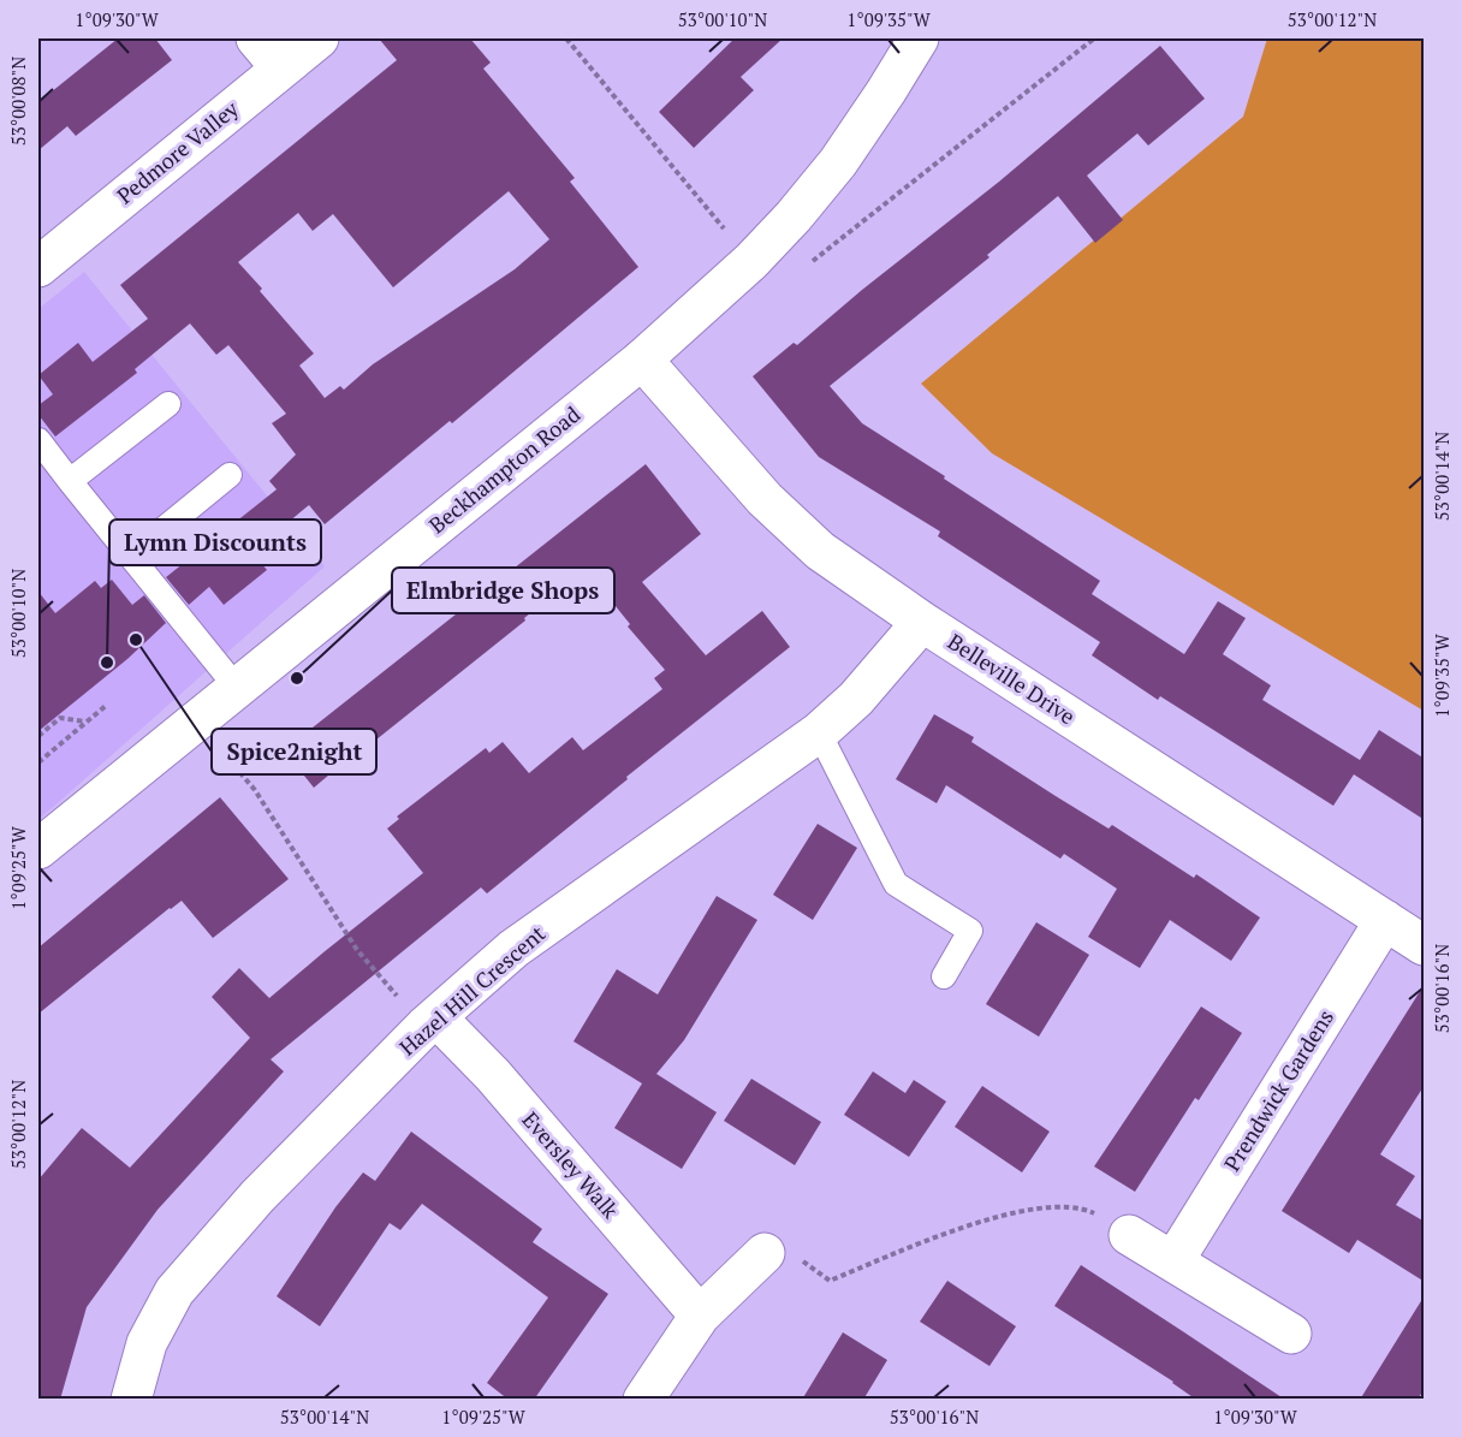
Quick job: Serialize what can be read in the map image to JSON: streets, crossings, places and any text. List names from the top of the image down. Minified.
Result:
{"streets":{"street":["Pedmore Valley","Beckhampton Road","Belleville Drive","Hazel Hill Crescent","Prendwick Gardens","Eversley Walk"]},"crossings":[["Beckhampton Road","Belleville Drive"],["Belleville Drive","Hazel Hill Crescent"],["Belleville Drive","Prendwick Gardens"],["Hazel Hill Crescent","Eversley Walk"]],"places":["Spice2night","Lymn Discounts","Elmbridge Shops"],"coordinates":["1°09'30\"W","53°00'10\"N","1°09'35\"W","53°00'12\"N","53°00'08\"N","53°00'14\"N","1°09'25\"W","53°00'16\"N"]}
